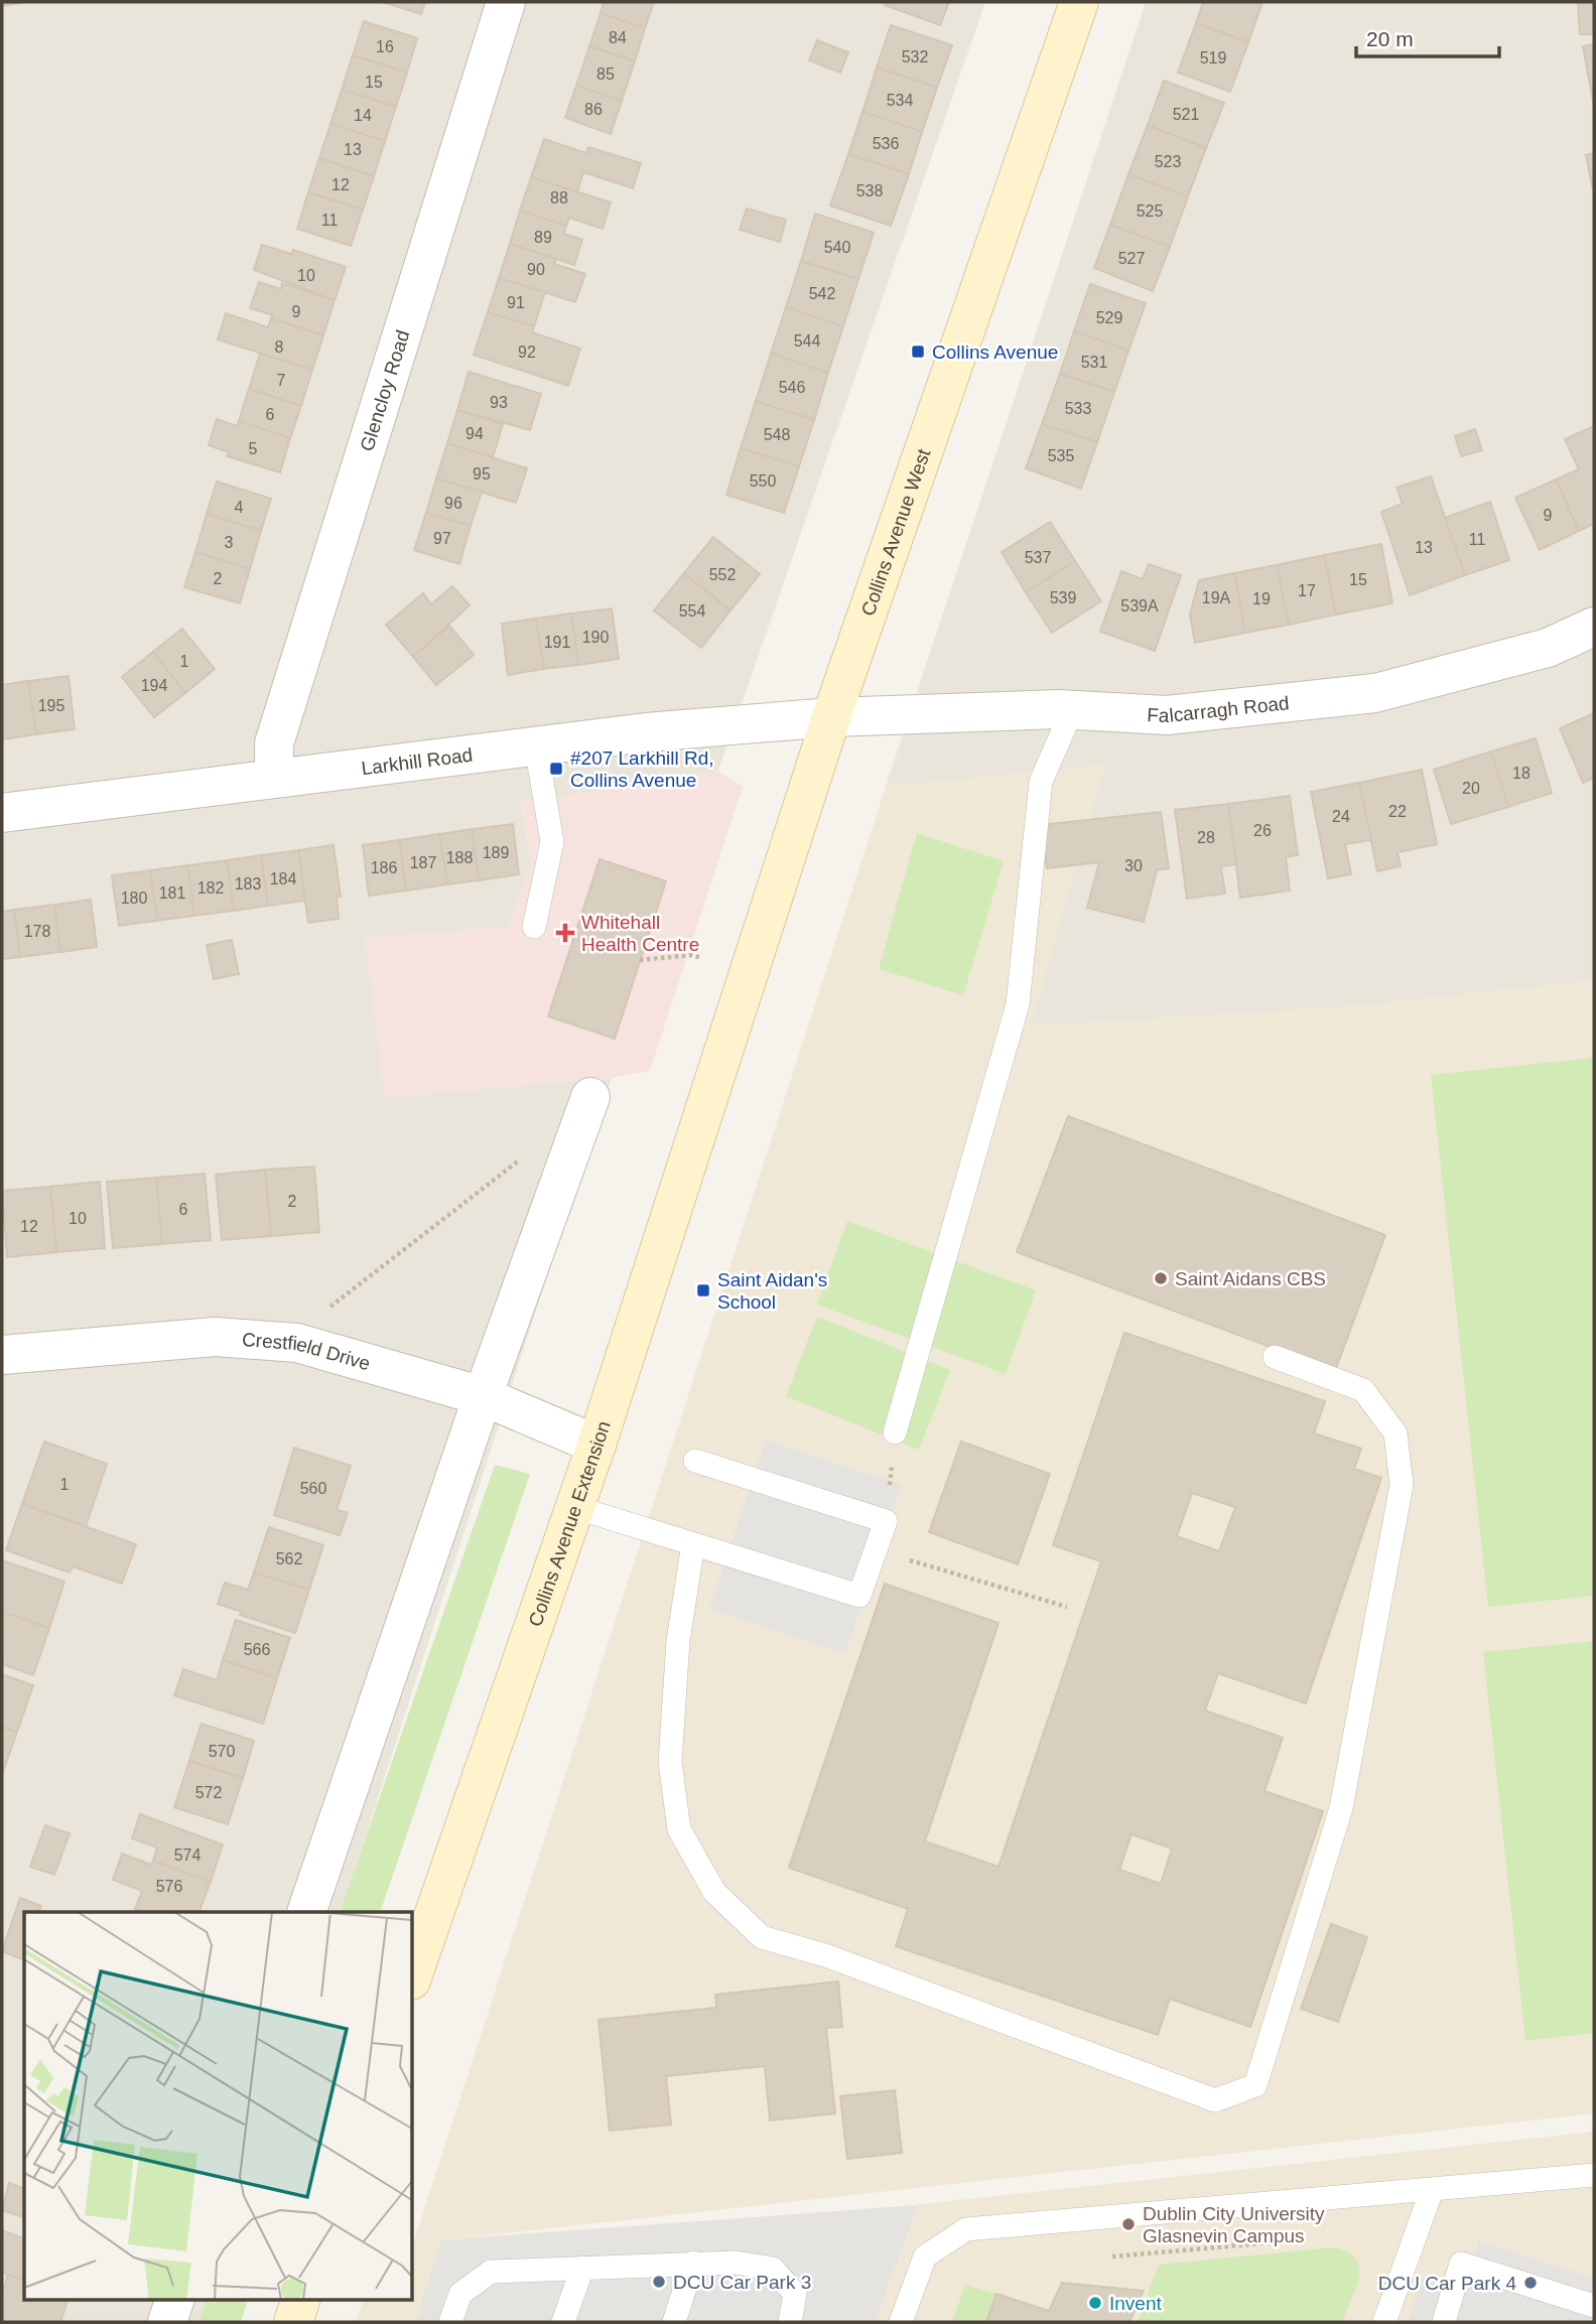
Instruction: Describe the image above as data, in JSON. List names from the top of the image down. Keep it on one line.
{"streets":{"main road":["Collins Avenue West","Collins Avenue Extension"],"street":["Glencloy Road","Falcarragh Road","Larkhill Road","Crestfield Drive"]},"crossings":[["Glencloy Road","Larkhill Road"],["Collins Avenue West","Falcarragh Road"],["Collins Avenue West","Larkhill Road"],["Collins Avenue West","Collins Avenue Extension"],["Falcarragh Road","Larkhill Road"],["Crestfield Drive","Collins Avenue Extension"]],"places":{"transit":["Collins Avenue","#207 Larkhill Rd, Collins Avenue","Saint Aidan's School"],"health":["Whitehall Health Centre"],"other":["Saint Aidans CBS","Dublin City University Glasnevin Campus","DCU Car Park 3","DCU Car Park 4","Invent"]},"house_numbers":["84","16","532","519","85","15","534","86","521","14","536","13","523","12","538","88","525","11","89","540","527","90","10","542","91","9","529","544","8","92","531","7","546","93","533","6","94","548","5","535","95","550","96","4","9","97","11","3","13","537","552","2","15","17","539","19A","19","539A","554","190","191","1","194","195","18","20","22","24","26","28","189","188","187","30","186","184","183","182","181","180","178","2","6","10","12","1","560","562","566","570","572","574","576"],"scale_bar":"20 m"}
